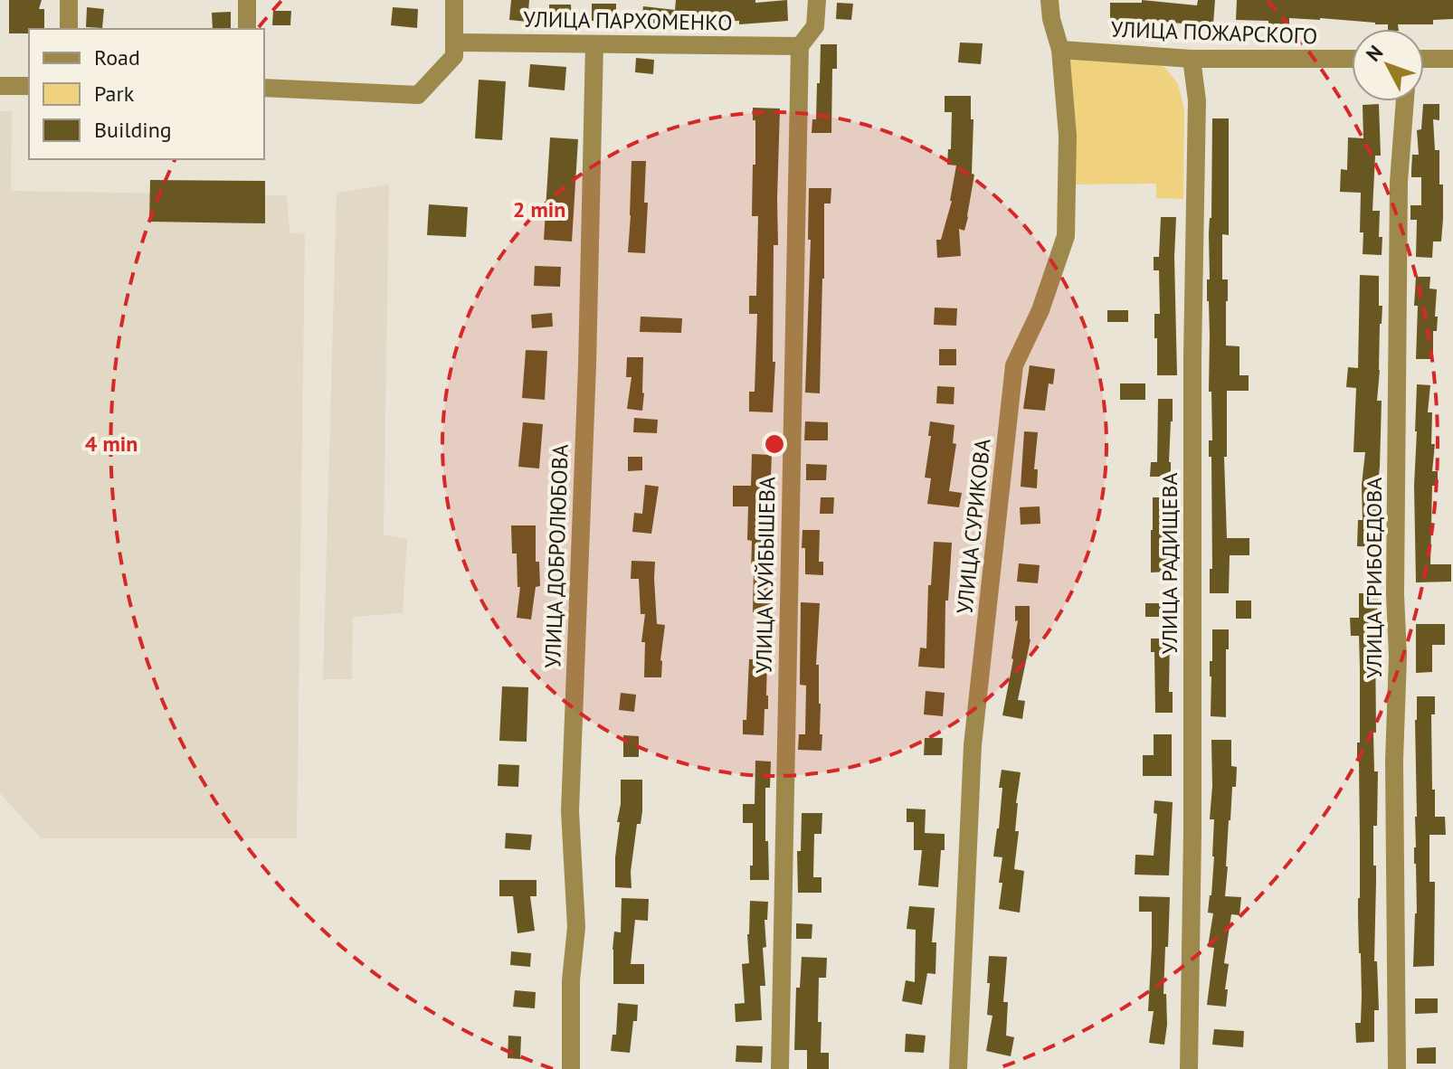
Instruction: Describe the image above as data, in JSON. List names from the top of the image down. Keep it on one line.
{"streets":{"street":["УЛИЦА ПАРХОМЕНКО","УЛИЦА ПОЖАРСКОГО","УЛИЦА СУРИКОВА","УЛИЦА ДОБРОЛЮБОВА","УЛИЦА РАДИЩЕВА","УЛИЦА КУЙБЫШЕВА","УЛИЦА ГРИБОЕДОВА"]},"crossings":[["УЛИЦА ПАРХОМЕНКО","УЛИЦА ДОБРОЛЮБОВА"],["УЛИЦА ПАРХОМЕНКО","УЛИЦА КУЙБЫШЕВА"],["УЛИЦА ПОЖАРСКОГО","УЛИЦА СУРИКОВА"],["УЛИЦА ПОЖАРСКОГО","УЛИЦА РАДИЩЕВА"]],"legend":["Road","Park","Building"],"north":"top left","rings":["2 min","4 min"]}
